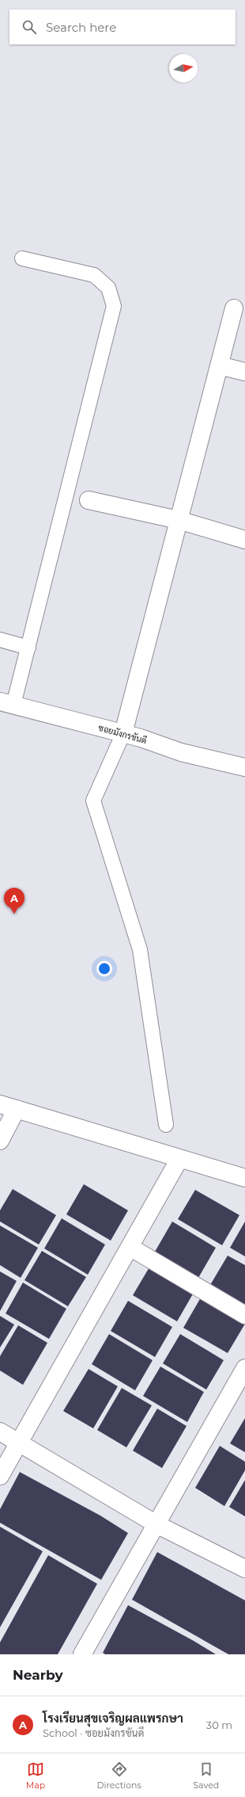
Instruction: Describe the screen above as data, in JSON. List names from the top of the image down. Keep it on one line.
{"streets":{"street":["ซอยมังกรขันดี"]},"north":"right","page":{"search":"Search here","pins":"A","heading":"Nearby","list":[{"mark":"A","name":"โรงเรียนสุขเจริญผลแพรกษา","note":"School · ซอยมังกรขันดี","value":"30 m"}],"nav":["Map","Directions","Saved"]}}
